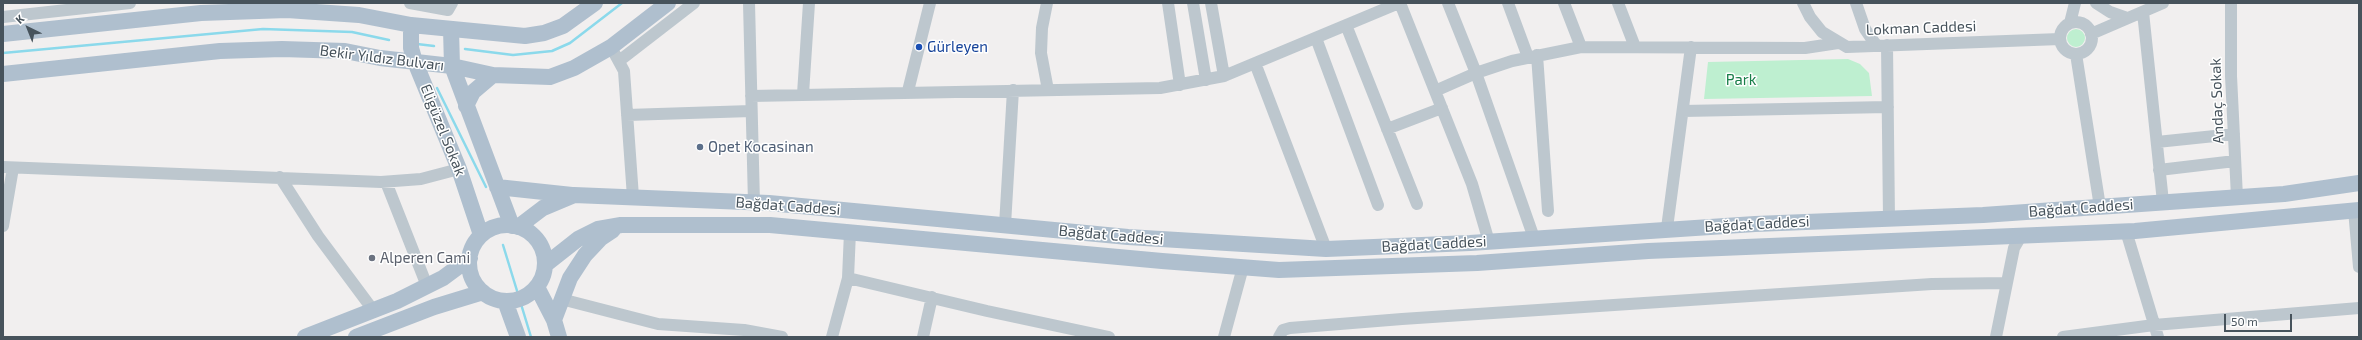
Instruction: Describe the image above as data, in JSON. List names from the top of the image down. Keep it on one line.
{"streets":{"main road":["Bekir Yıldız Bulvarı","Eligüzel Sokak","Bağdat Caddesi"],"street":["Lokman Caddesi","Andaç Sokak"]},"crossings":[["Bekir Yıldız Bulvarı","Eligüzel Sokak"],["Andaç Sokak","Bağdat Caddesi"],["Eligüzel Sokak","Bağdat Caddesi"]],"parks":["Park"],"places":["Gürleyen","Opet Kocasinan","Alperen Cami"],"scale_bar":"50 m","north":"top left"}
